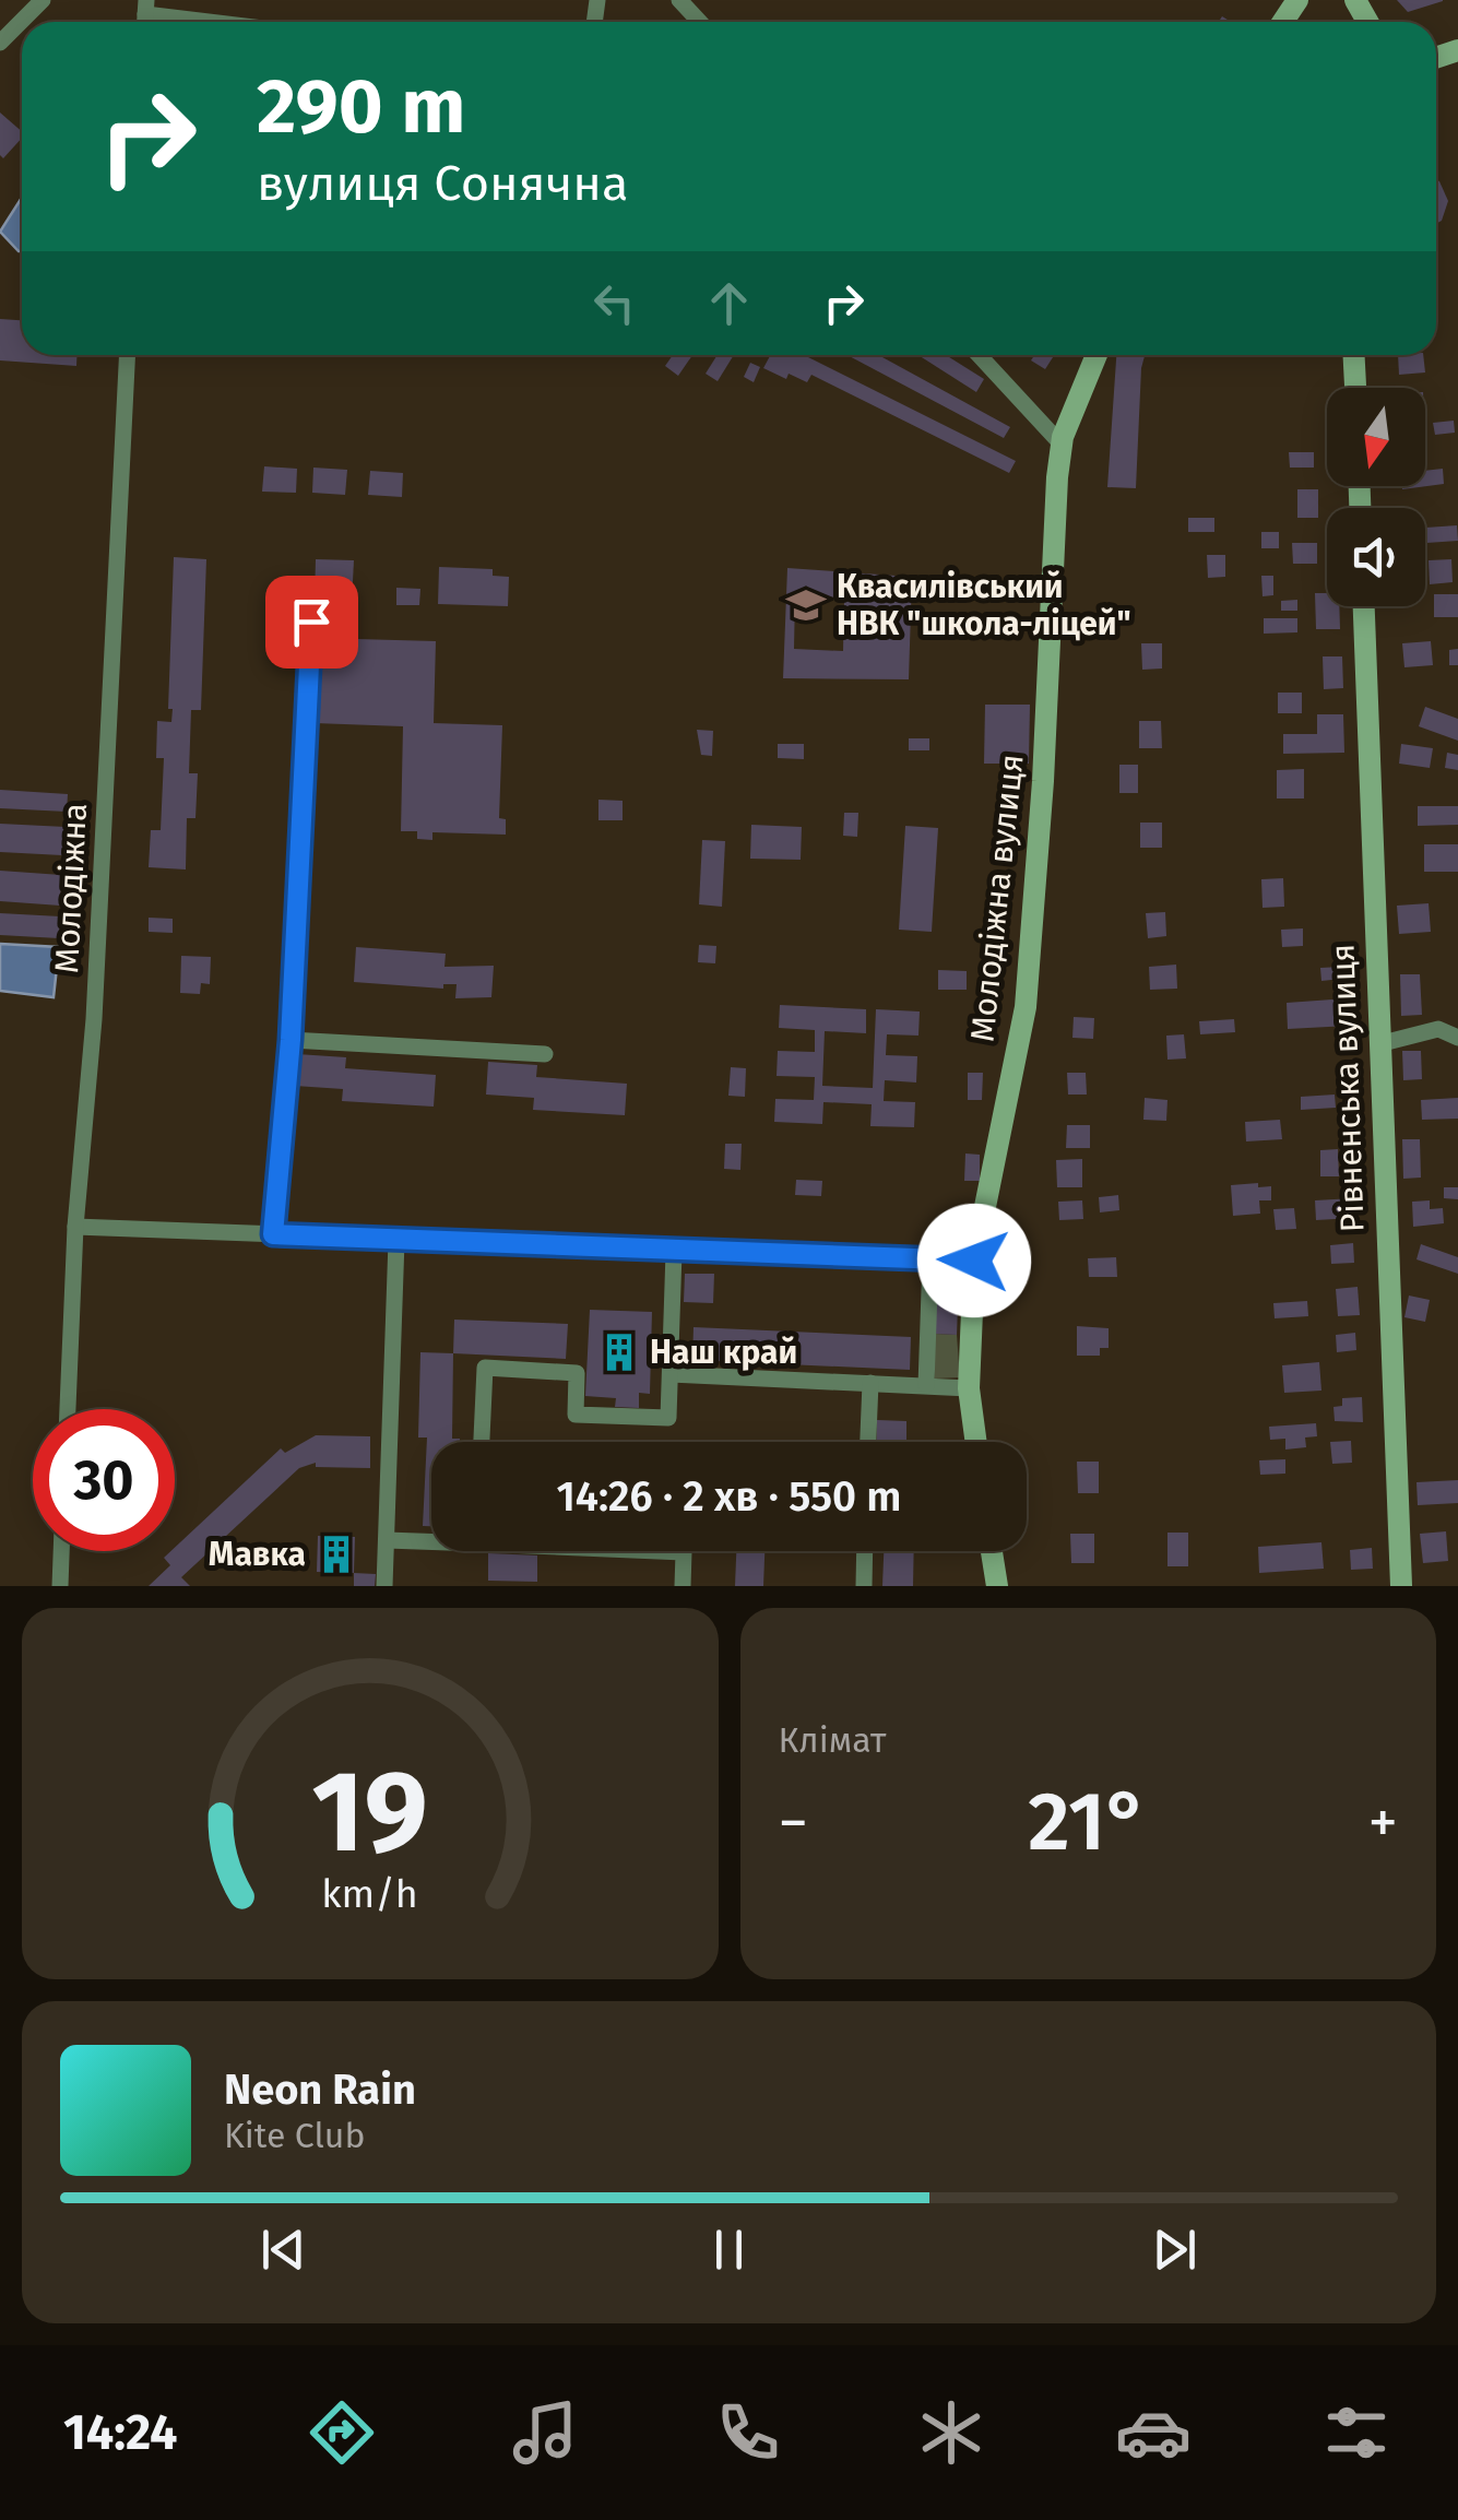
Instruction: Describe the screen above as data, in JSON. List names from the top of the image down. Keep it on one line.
{"streets":{"street":["Молодіжна","Молодіжна вулиця","Рівненська вулиця"]},"places":{"school or university":["Квасилівський НВК \"школа-ліцей\""],"building":["Наш край","Мавка"]},"north":"bottom","page":{"turn":["290 m","вулиця Сонячна"],"limit":"30","trip":"14:26 · 2 хв · 550 m","tile":"Клімат","heat":["−","21°","+"],"song":["Neon Rain","Kite Club"],"tabs":"14:24","gauge":["19","km/h"]}}
